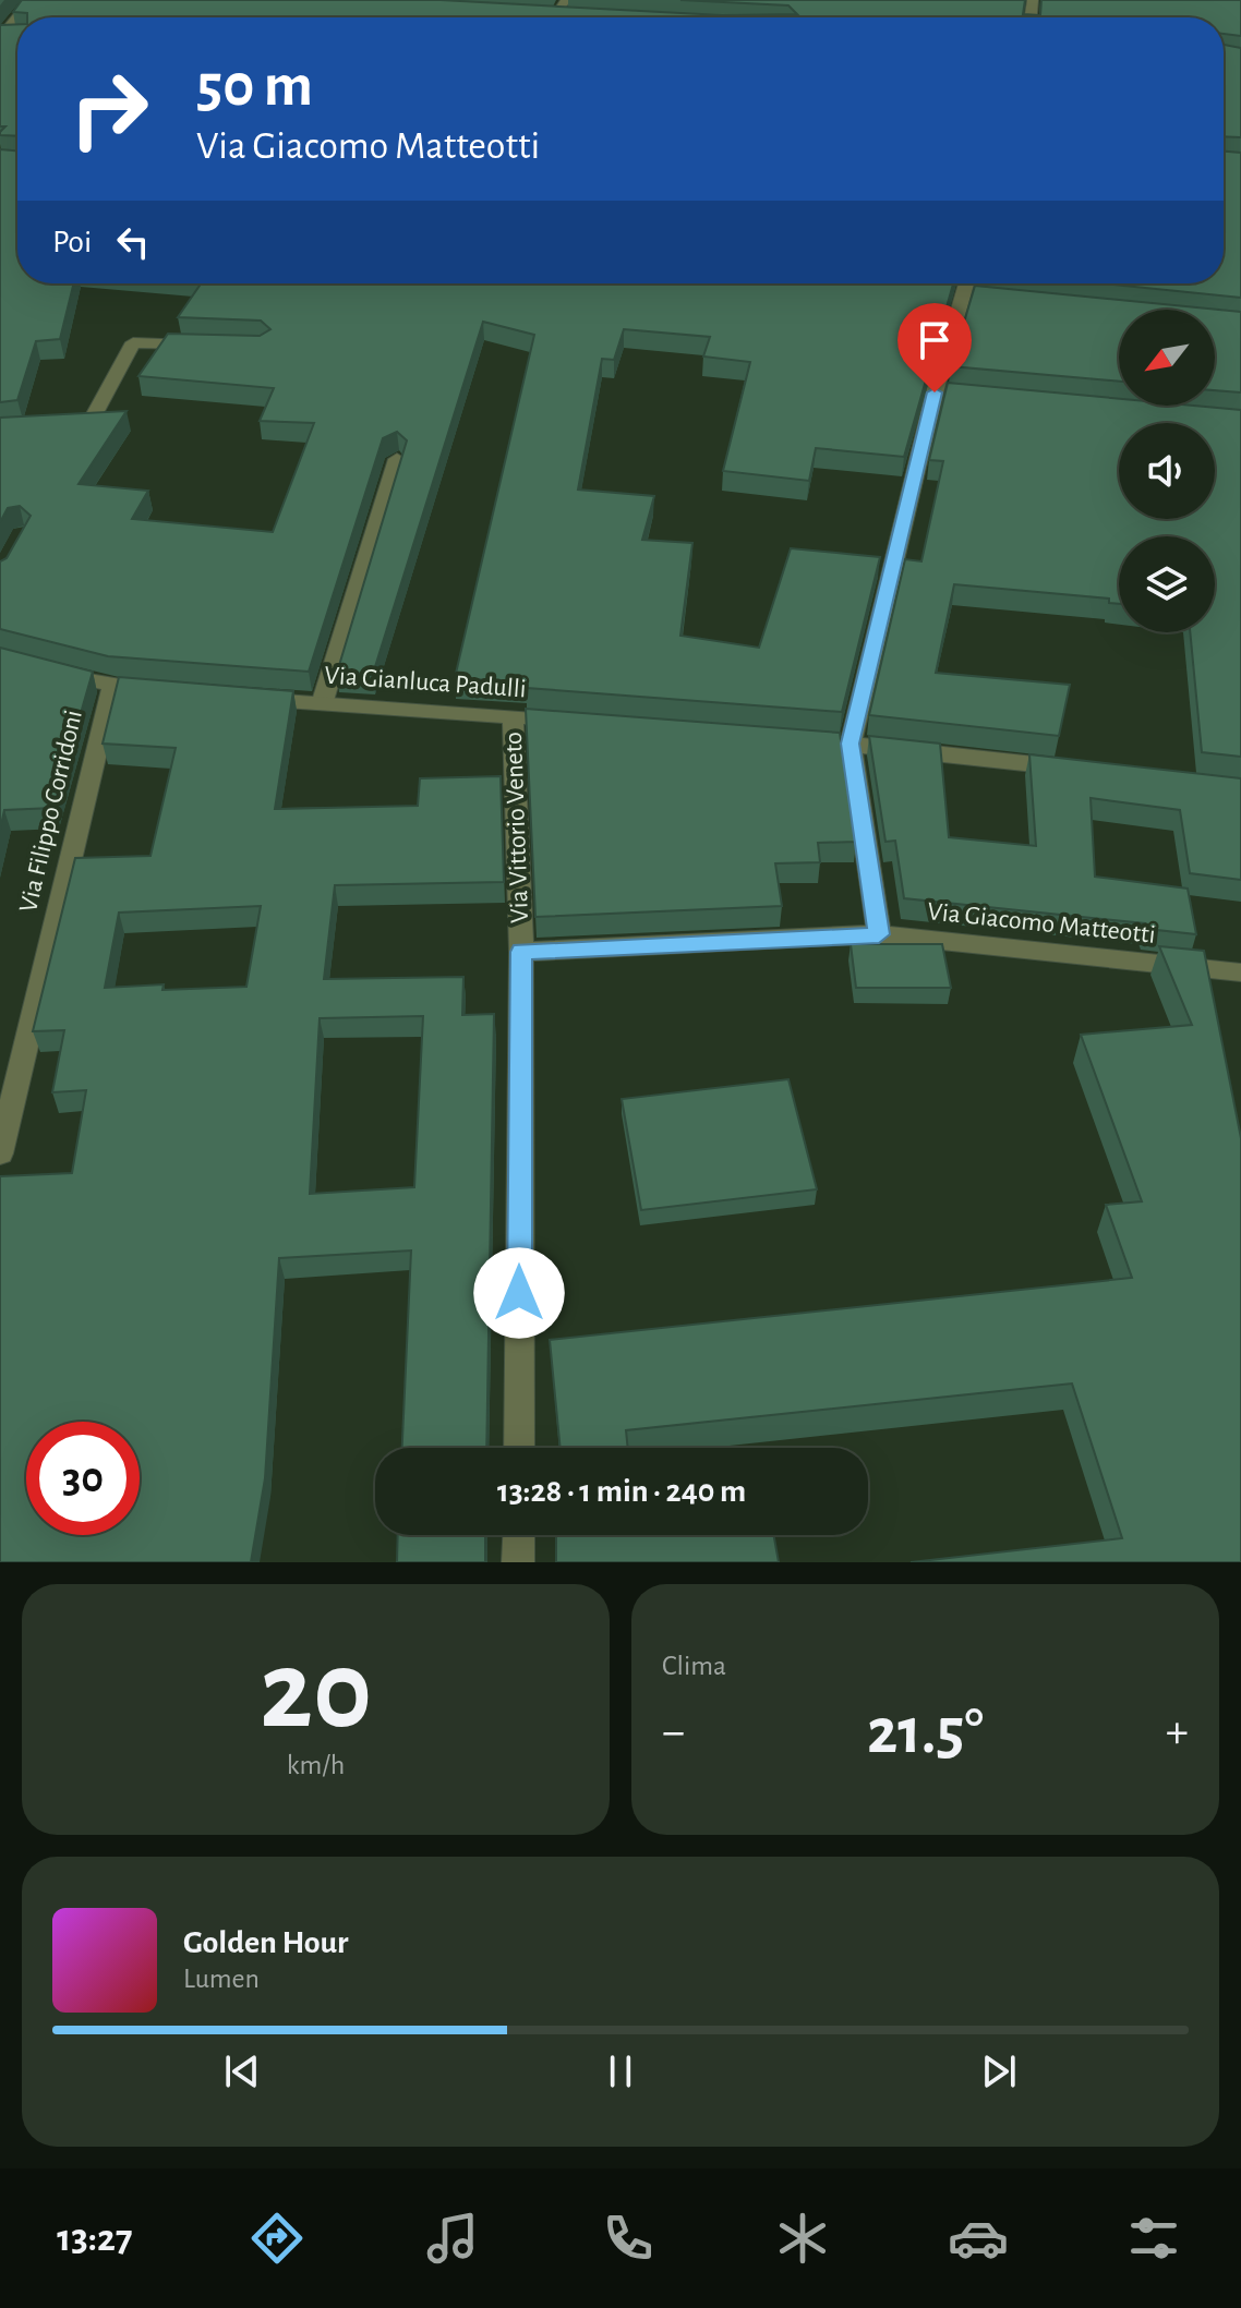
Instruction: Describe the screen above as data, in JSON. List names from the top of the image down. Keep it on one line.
{"streets":{"street":["Via Gianluca Padulli","Via Filippo Corridoni","Via Vittorio Veneto","Via Giacomo Matteotti"]},"crossings":[["Via Gianluca Padulli","Via Vittorio Veneto"],["Via Vittorio Veneto","Via Giacomo Matteotti"]],"north":"bottom left","page":{"turn":["50 m","Via Giacomo Matteotti"],"then":"Poi","limit":"30","trip":"13:28 · 1 min · 240 m","tile":[["20","km/h"],"Clima"],"heat":["−","21.5°","+"],"song":["Golden Hour","Lumen"],"tabs":"13:27"}}
